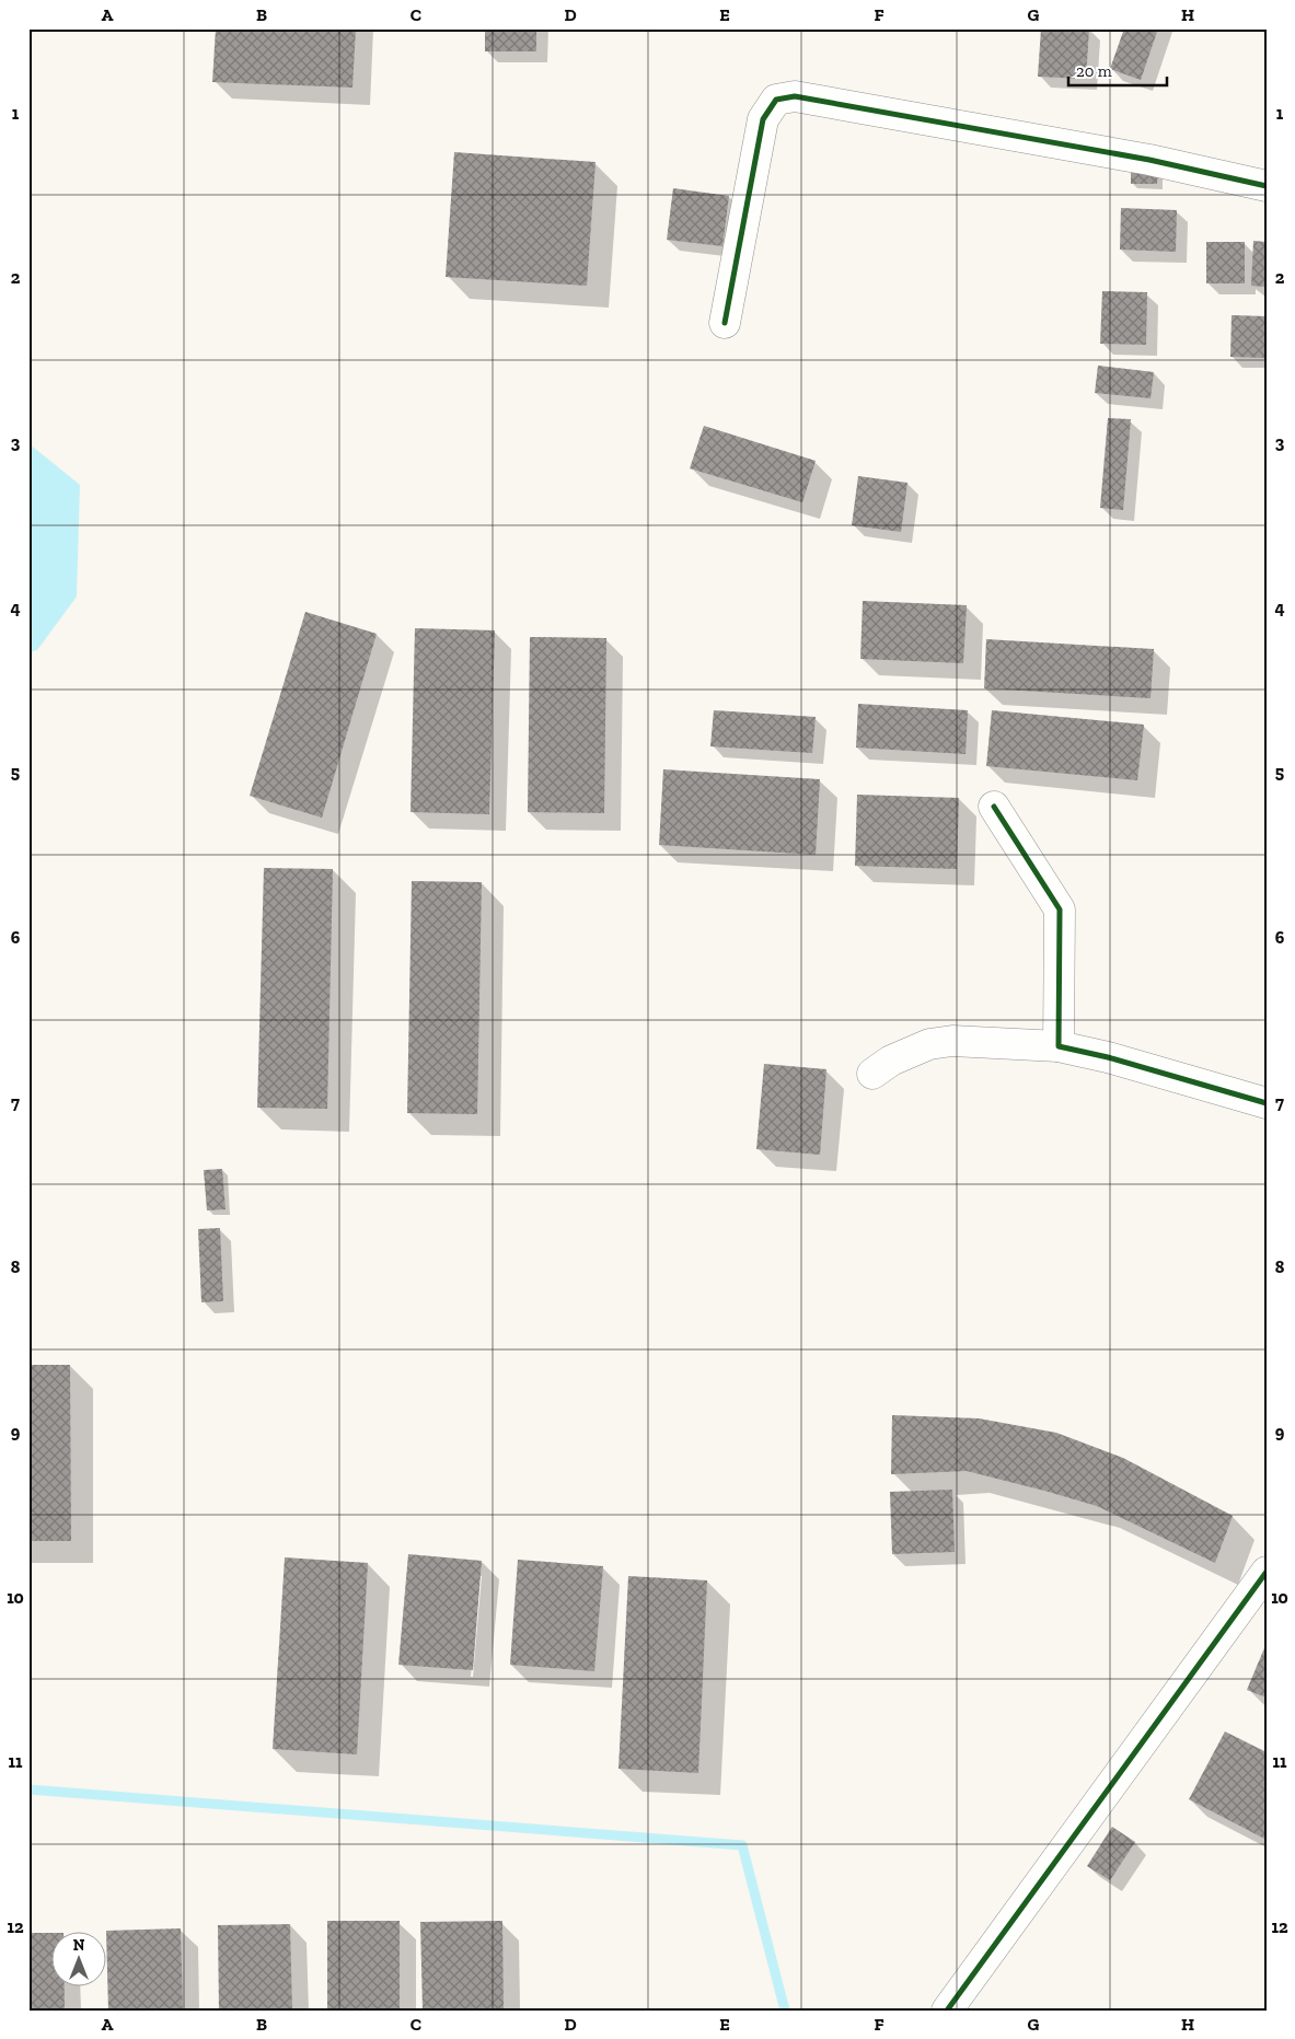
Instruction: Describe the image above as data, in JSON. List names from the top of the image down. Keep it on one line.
{"scale_bar":"20 m","north":"top","grid":{"columns":["A","B","C","D","E","F","G","H"],"rows":["1","2","3","4","5","6","7","8","9","10","11","12"]}}
